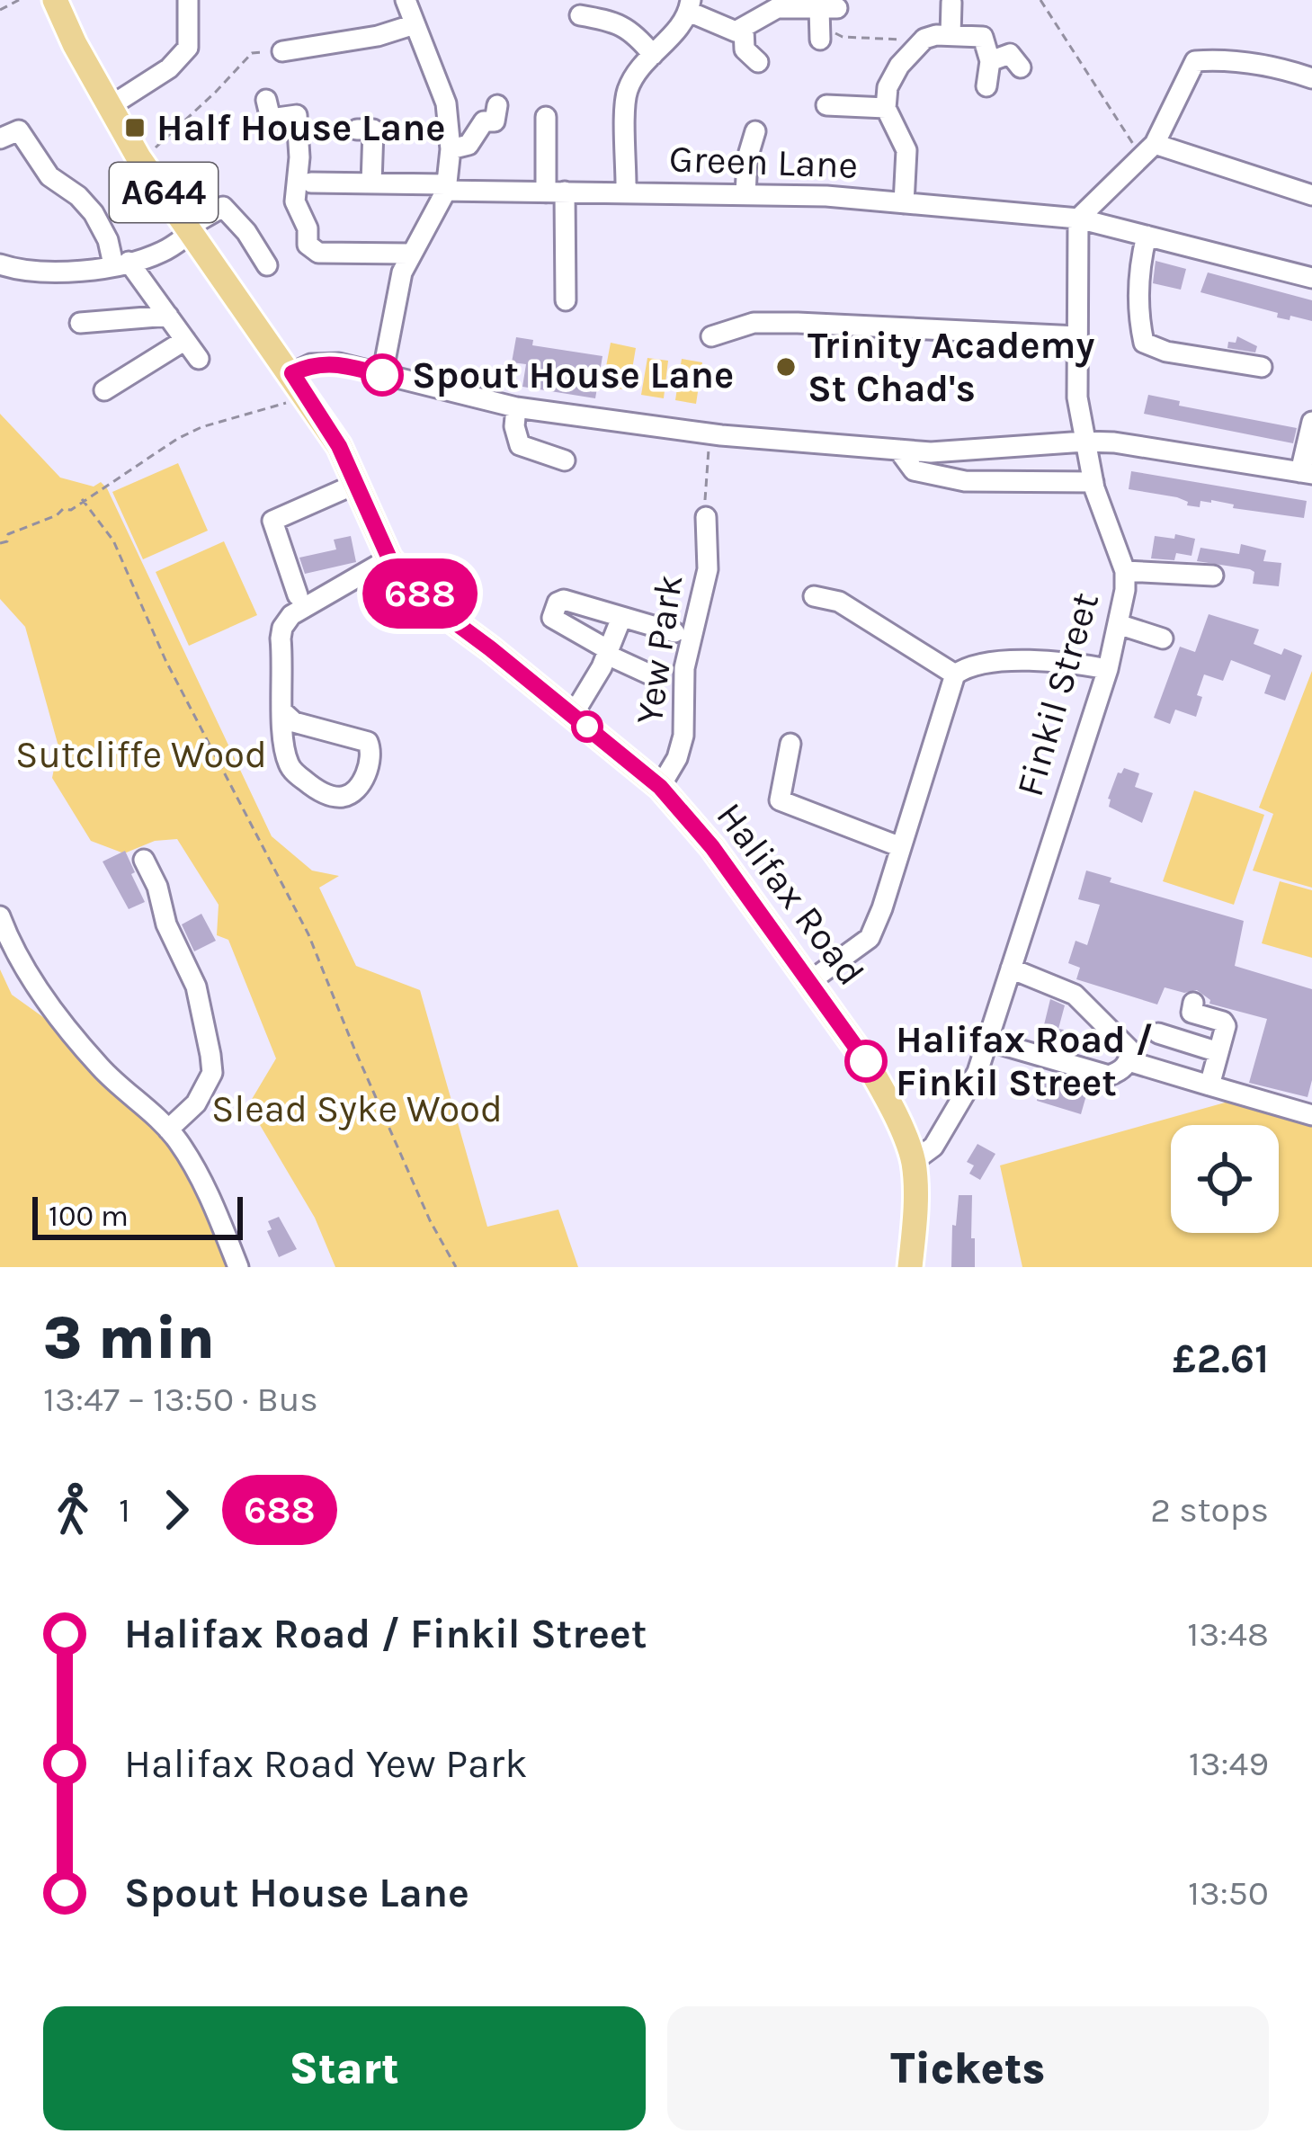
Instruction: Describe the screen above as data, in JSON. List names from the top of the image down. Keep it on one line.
{"streets":{"main road":["A644","Halifax Road"],"street":["Green Lane","Yew Park","Finkil Street"]},"crossings":[["Green Lane","Finkil Street"],["Yew Park","Halifax Road"],["Finkil Street","Halifax Road"]],"parks":["Sutcliffe Wood","Slead Syke Wood"],"places":{"transit":["Half House Lane"],"other":["Trinity Academy St Chad's","Spout House Lane","Halifax Road / Finkil Street"]},"lines":["bus line 688"],"scale_bar":"100 m","page":{"on_map":"688","scale":"100 m","heading":["3 min","13:47 – 13:50 · Bus","£2.61"],"legs":["1","688","2 stops"],"list":[{"name":"Halifax Road / Finkil Street","value":"13:48"},{"name":"Halifax Road Yew Park","value":"13:49"},{"name":"Spout House Lane","value":"13:50"}],"buttons":["Start","Tickets"]}}
